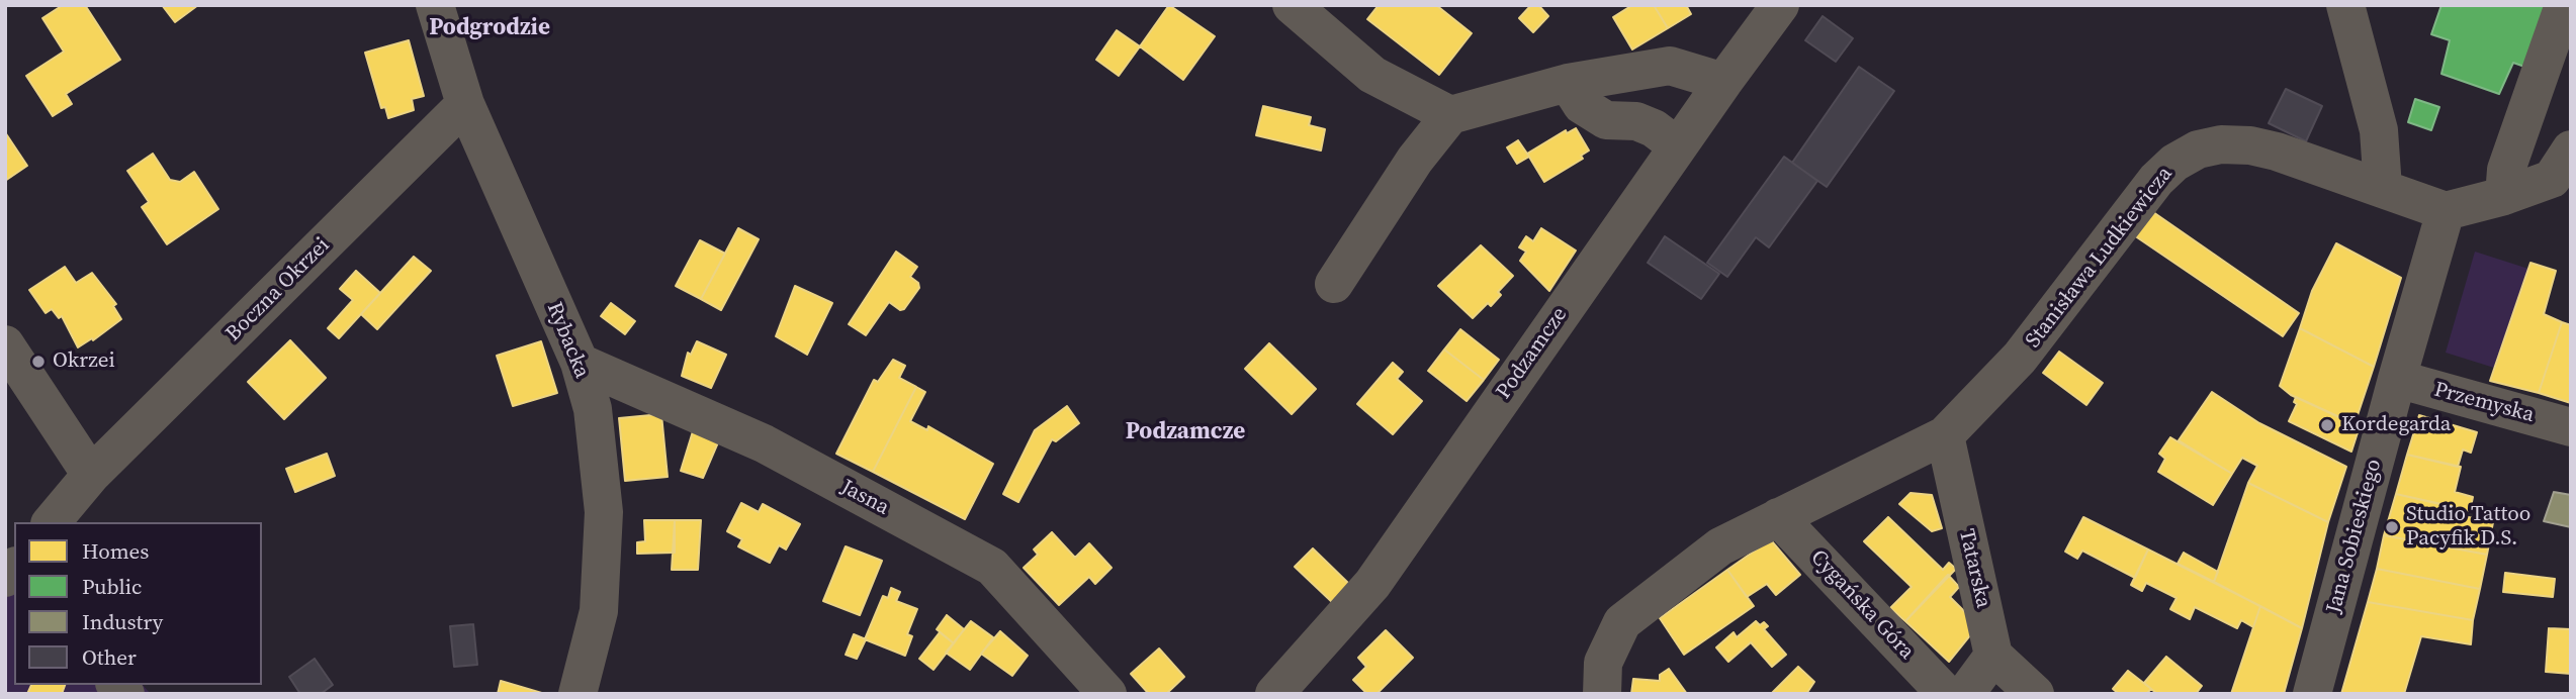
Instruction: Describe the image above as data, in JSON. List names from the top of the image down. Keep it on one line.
{"streets":{"street":["Stanisława Ludkiewicza","Boczna Okrzei","Rybacka","Podzamcze","Przemyska","Jasna","Jana Sobieskiego","Tatarska","Cygańska Góra"]},"crossings":[["Stanisława Ludkiewicza","Jana Sobieskiego"],["Stanisława Ludkiewicza","Tatarska"],["Boczna Okrzei","Rybacka"],["Rybacka","Jasna"],["Przemyska","Jana Sobieskiego"]],"districts":["Podgrodzie","Podzamcze"],"places":["Okrzei","Kordegarda","Studio Tattoo Pacyfik D.S."],"legend":["Homes","Public","Industry","Other"]}
